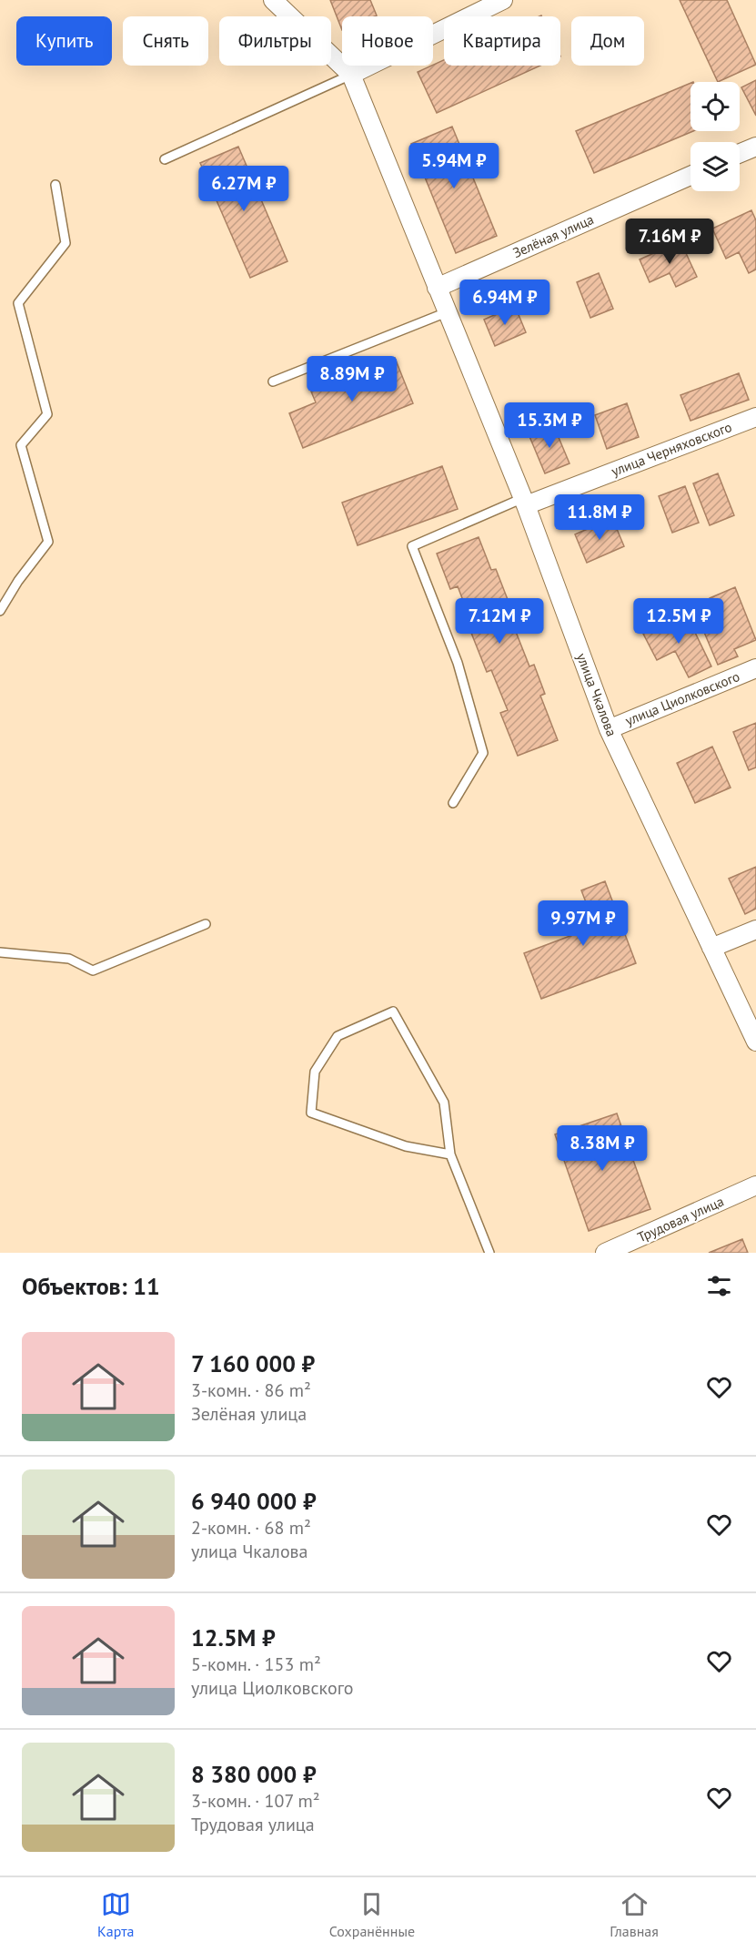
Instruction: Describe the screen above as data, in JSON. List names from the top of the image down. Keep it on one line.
{"streets":{"street":["Зелёная улица","улица Черняховского","улица Чкалова","улица Циолковского","Трудовая улица"]},"crossings":[["Зелёная улица","улица Чкалова"],["улица Черняховского","улица Чкалова"],["улица Чкалова","улица Циолковского"]],"page":{"chip":["Купить","Снять","Фильтры","Новое","Квартира","Дом"],"price":["5.94M ₽","6.27M ₽","7.16M ₽","6.94M ₽","8.89M ₽","15.3M ₽","11.8M ₽","7.12M ₽","12.5M ₽","9.97M ₽","8.38M ₽"],"heading":"Объектов: 11","list":[{"name":"7 160 000 ₽","note":"3-комн. · 86 m² · Зелёная улица"},{"name":"6 940 000 ₽","note":"2-комн. · 68 m² · улица Чкалова"},{"name":"12.5M ₽","note":"5-комн. · 153 m² · улица Циолковского"},{"name":"8 380 000 ₽","note":"3-комн. · 107 m² · Трудовая улица"}],"tabs":["Карта","Сохранённые","Главная"]}}
